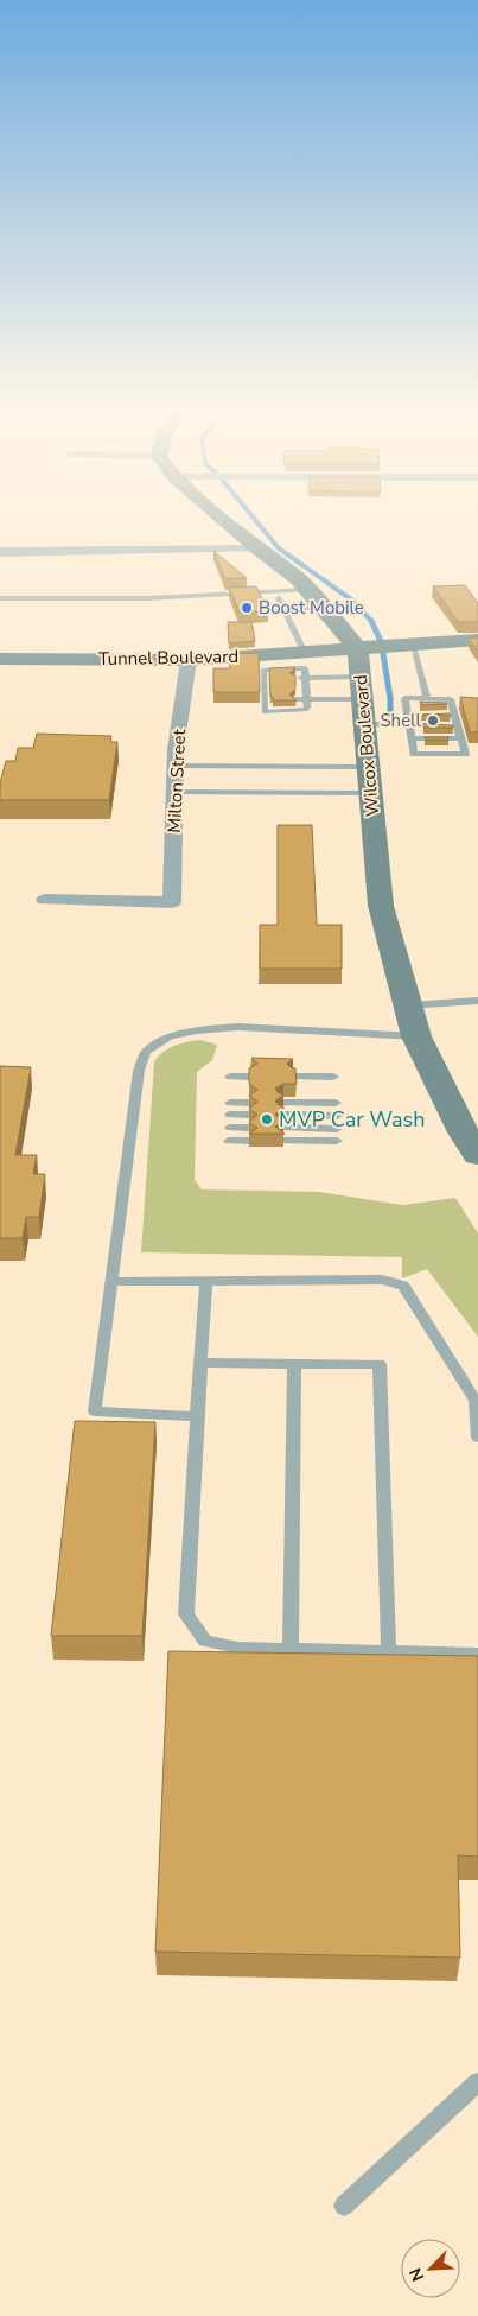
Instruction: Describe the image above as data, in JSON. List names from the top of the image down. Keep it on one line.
{"streets":{"main road":["Tunnel Boulevard","Wilcox Boulevard"],"street":["Milton Street"]},"crossings":[["Tunnel Boulevard","Wilcox Boulevard"],["Tunnel Boulevard","Milton Street"]],"places":["Boost Mobile","Shell","MVP Car Wash"],"north":"bottom left"}
